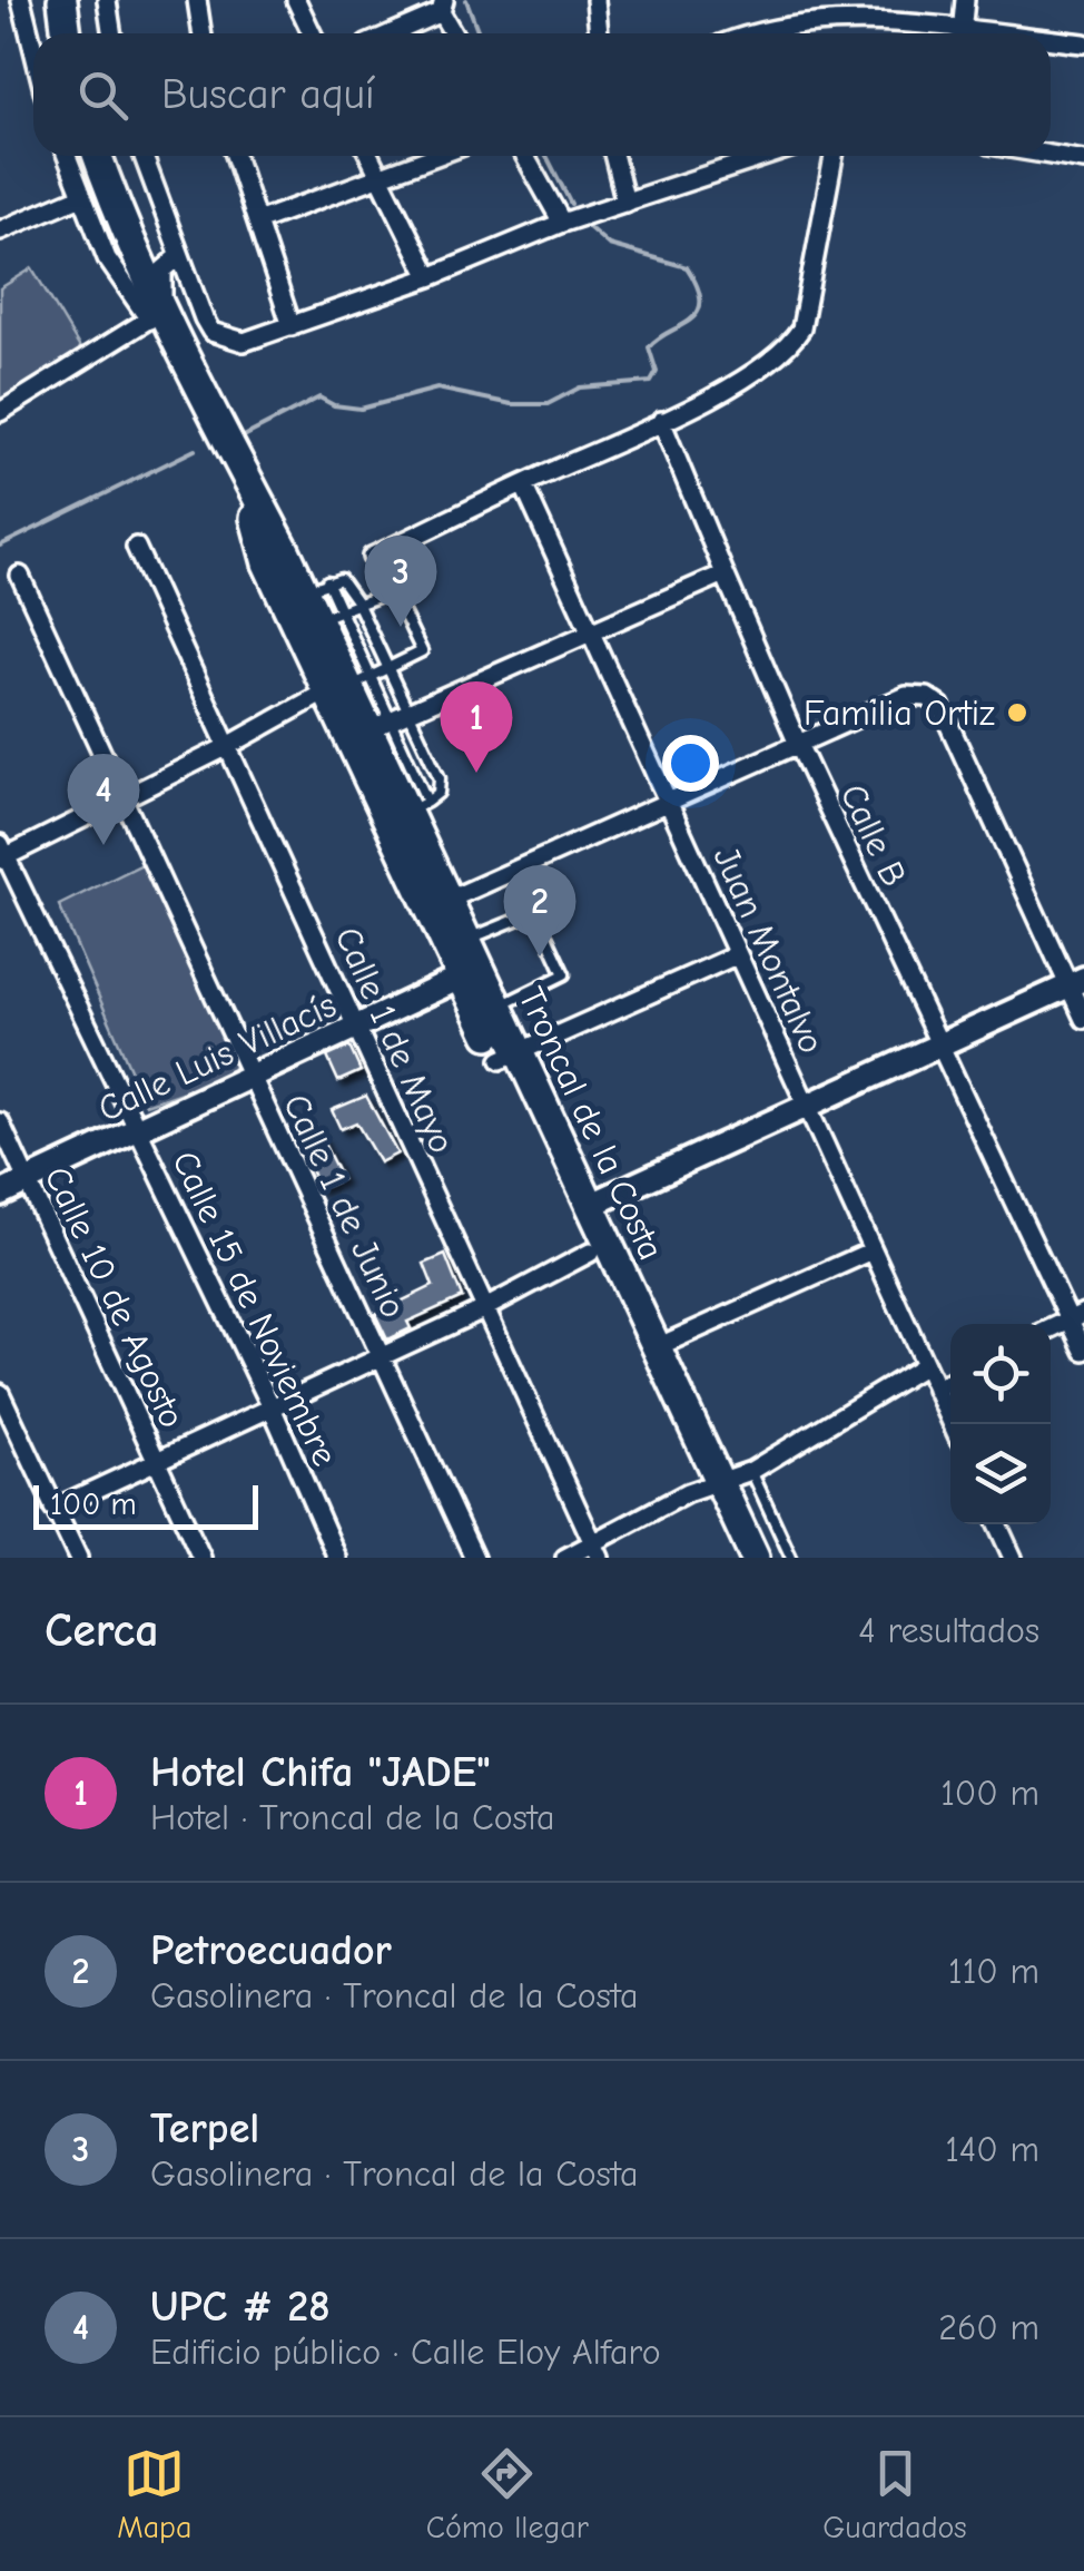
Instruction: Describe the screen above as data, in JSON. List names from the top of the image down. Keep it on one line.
{"streets":{"highway":["Troncal de la Costa"],"street":["Calle B","Juan Montalvo","Calle 1 de Mayo","Calle Luis Villacís","Calle 1 de Junio","Calle 10 de Agosto","Calle 15 de Noviembre"]},"crossings":[["Calle 1 de Mayo","Calle Luis Villacís"],["Calle Luis Villacís","Troncal de la Costa"],["Calle Luis Villacís","Calle 1 de Junio"],["Calle Luis Villacís","Calle 10 de Agosto"],["Calle Luis Villacís","Calle 15 de Noviembre"]],"places":["Familia Ortiz"],"scale_bar":"100 m","page":{"search":"Buscar aquí","pins":["3","1","4","2"],"scale":"100 m","heading":["Cerca","4 resultados"],"list":[{"mark":"1","name":"Hotel Chifa \"JADE\"","note":"Hotel · Troncal de la Costa","value":"100 m"},{"mark":"2","name":"Petroecuador","note":"Gasolinera · Troncal de la Costa","value":"110 m"},{"mark":"3","name":"Terpel","note":"Gasolinera · Troncal de la Costa","value":"140 m"},{"mark":"4","name":"UPC # 28","note":"Edificio público · Calle Eloy Alfaro","value":"260 m"}],"nav":["Mapa","Cómo llegar","Guardados"]}}
